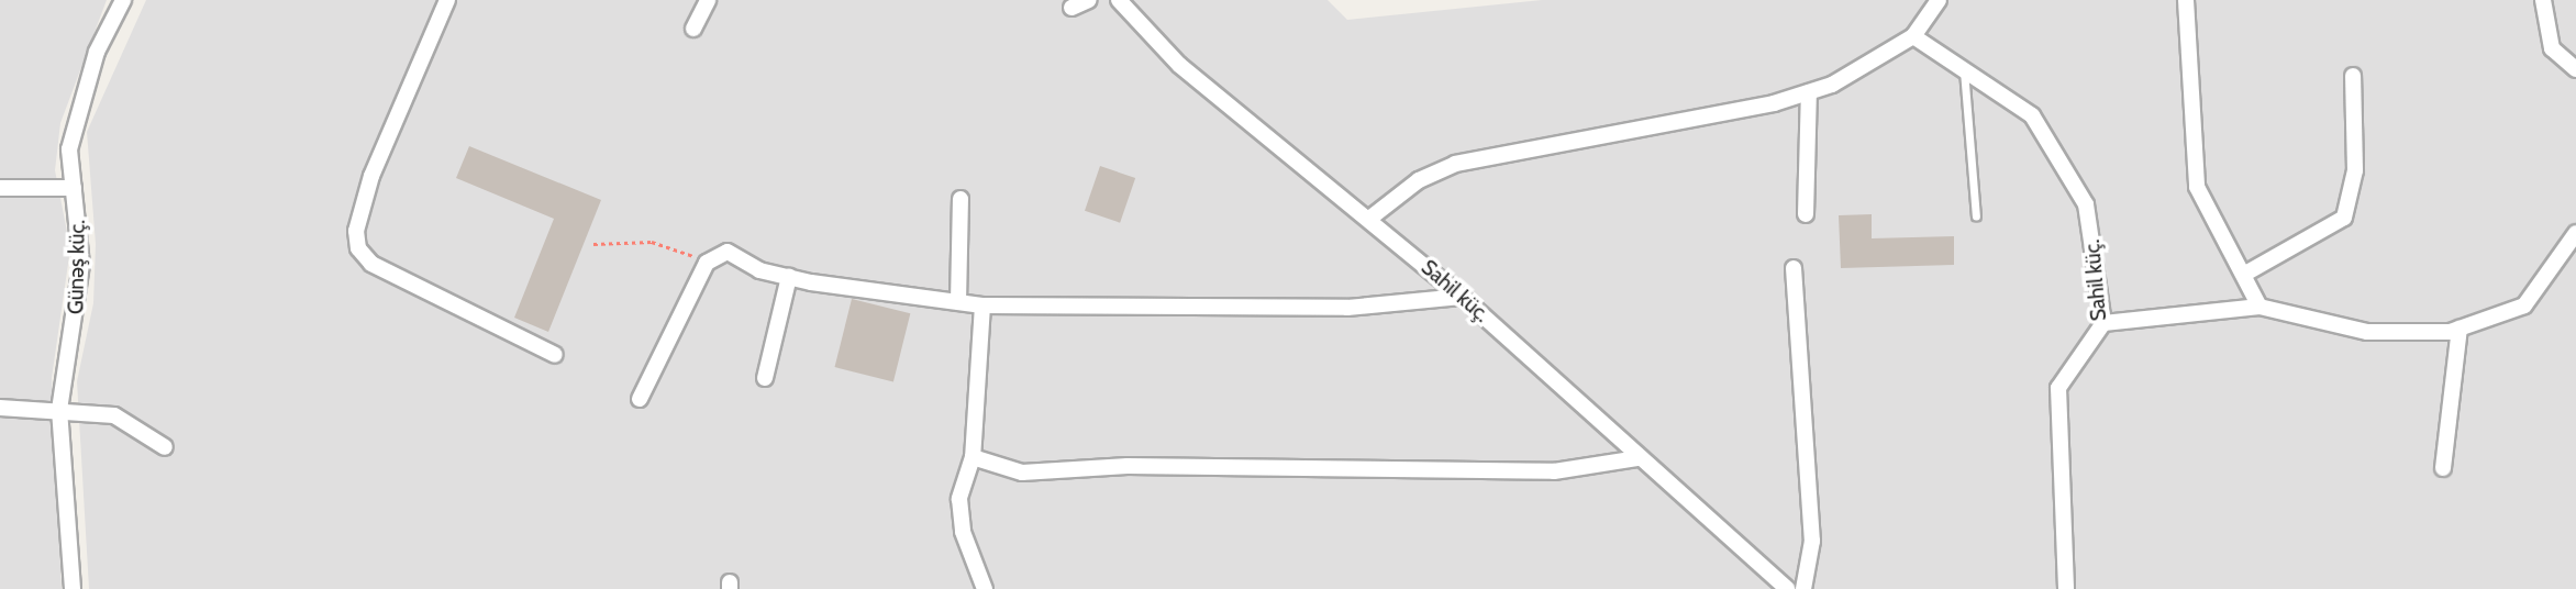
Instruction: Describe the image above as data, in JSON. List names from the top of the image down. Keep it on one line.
{"streets":{"street":["Günəş küç.","Sahil küç."]}}
